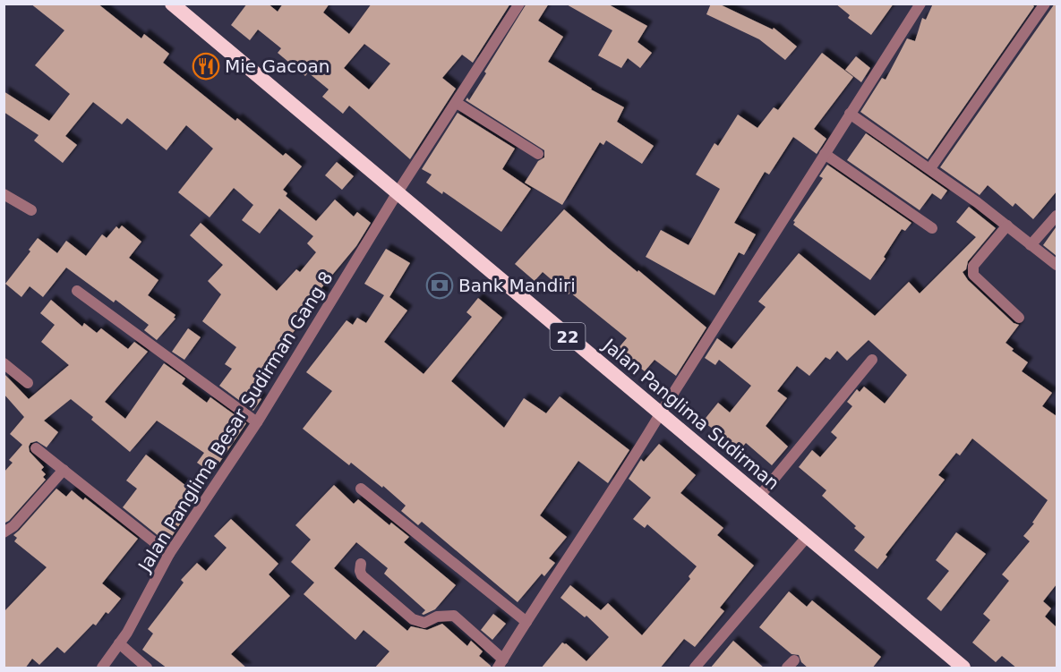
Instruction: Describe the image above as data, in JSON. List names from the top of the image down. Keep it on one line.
{"streets":{"highway":["22","Jalan Panglima Sudirman"],"street":["Jalan Panglima Besar Sudirman Gang 8"]},"crossings":[["Jalan Panglima Sudirman","Jalan Panglima Besar Sudirman Gang 8"]],"places":{"restaurant":["Mie Gacoan"],"bank":["Bank Mandiri"]}}
